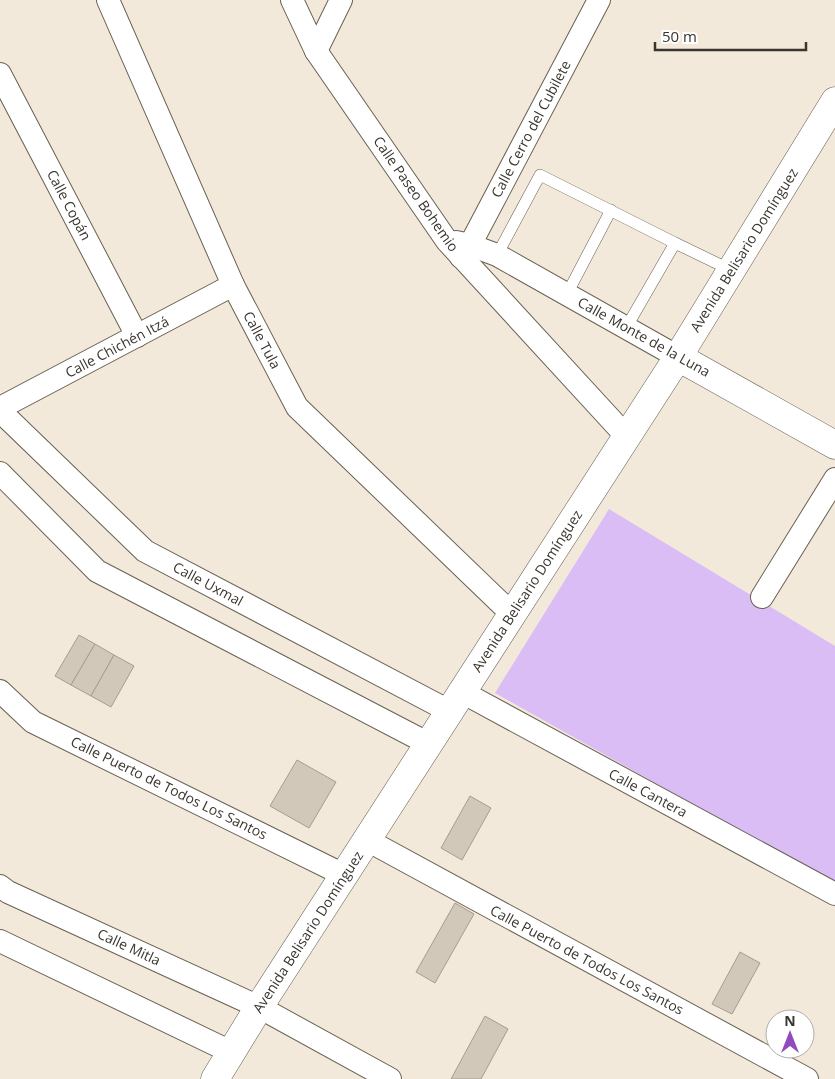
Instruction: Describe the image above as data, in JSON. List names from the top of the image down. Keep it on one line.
{"streets":{"main road":["Avenida Belisario Domínguez","Calle Monte de la Luna"],"street":["Calle Cerro del Cubilete","Calle Paseo Bohemio","Calle Copán","Calle Tula","Calle Chichén Itzá","Calle Uxmal","Calle Puerto de Todos Los Santos","Calle Cantera","Calle Mitla"]},"crossings":[["Calle Cerro del Cubilete","Calle Paseo Bohemio"],["Calle Cerro del Cubilete","Calle Monte de la Luna"],["Calle Paseo Bohemio","Avenida Belisario Domínguez"],["Calle Paseo Bohemio","Calle Monte de la Luna"],["Calle Copán","Calle Chichén Itzá"],["Avenida Belisario Domínguez","Calle Monte de la Luna"],["Avenida Belisario Domínguez","Calle Tula"],["Avenida Belisario Domínguez","Calle Uxmal"],["Avenida Belisario Domínguez","Calle Puerto de Todos Los Santos"],["Avenida Belisario Domínguez","Calle Cantera"],["Avenida Belisario Domínguez","Calle Mitla"],["Calle Tula","Calle Chichén Itzá"],["Calle Chichén Itzá","Calle Uxmal"],["Calle Uxmal","Calle Cantera"]],"scale_bar":"50 m","north":"top"}
